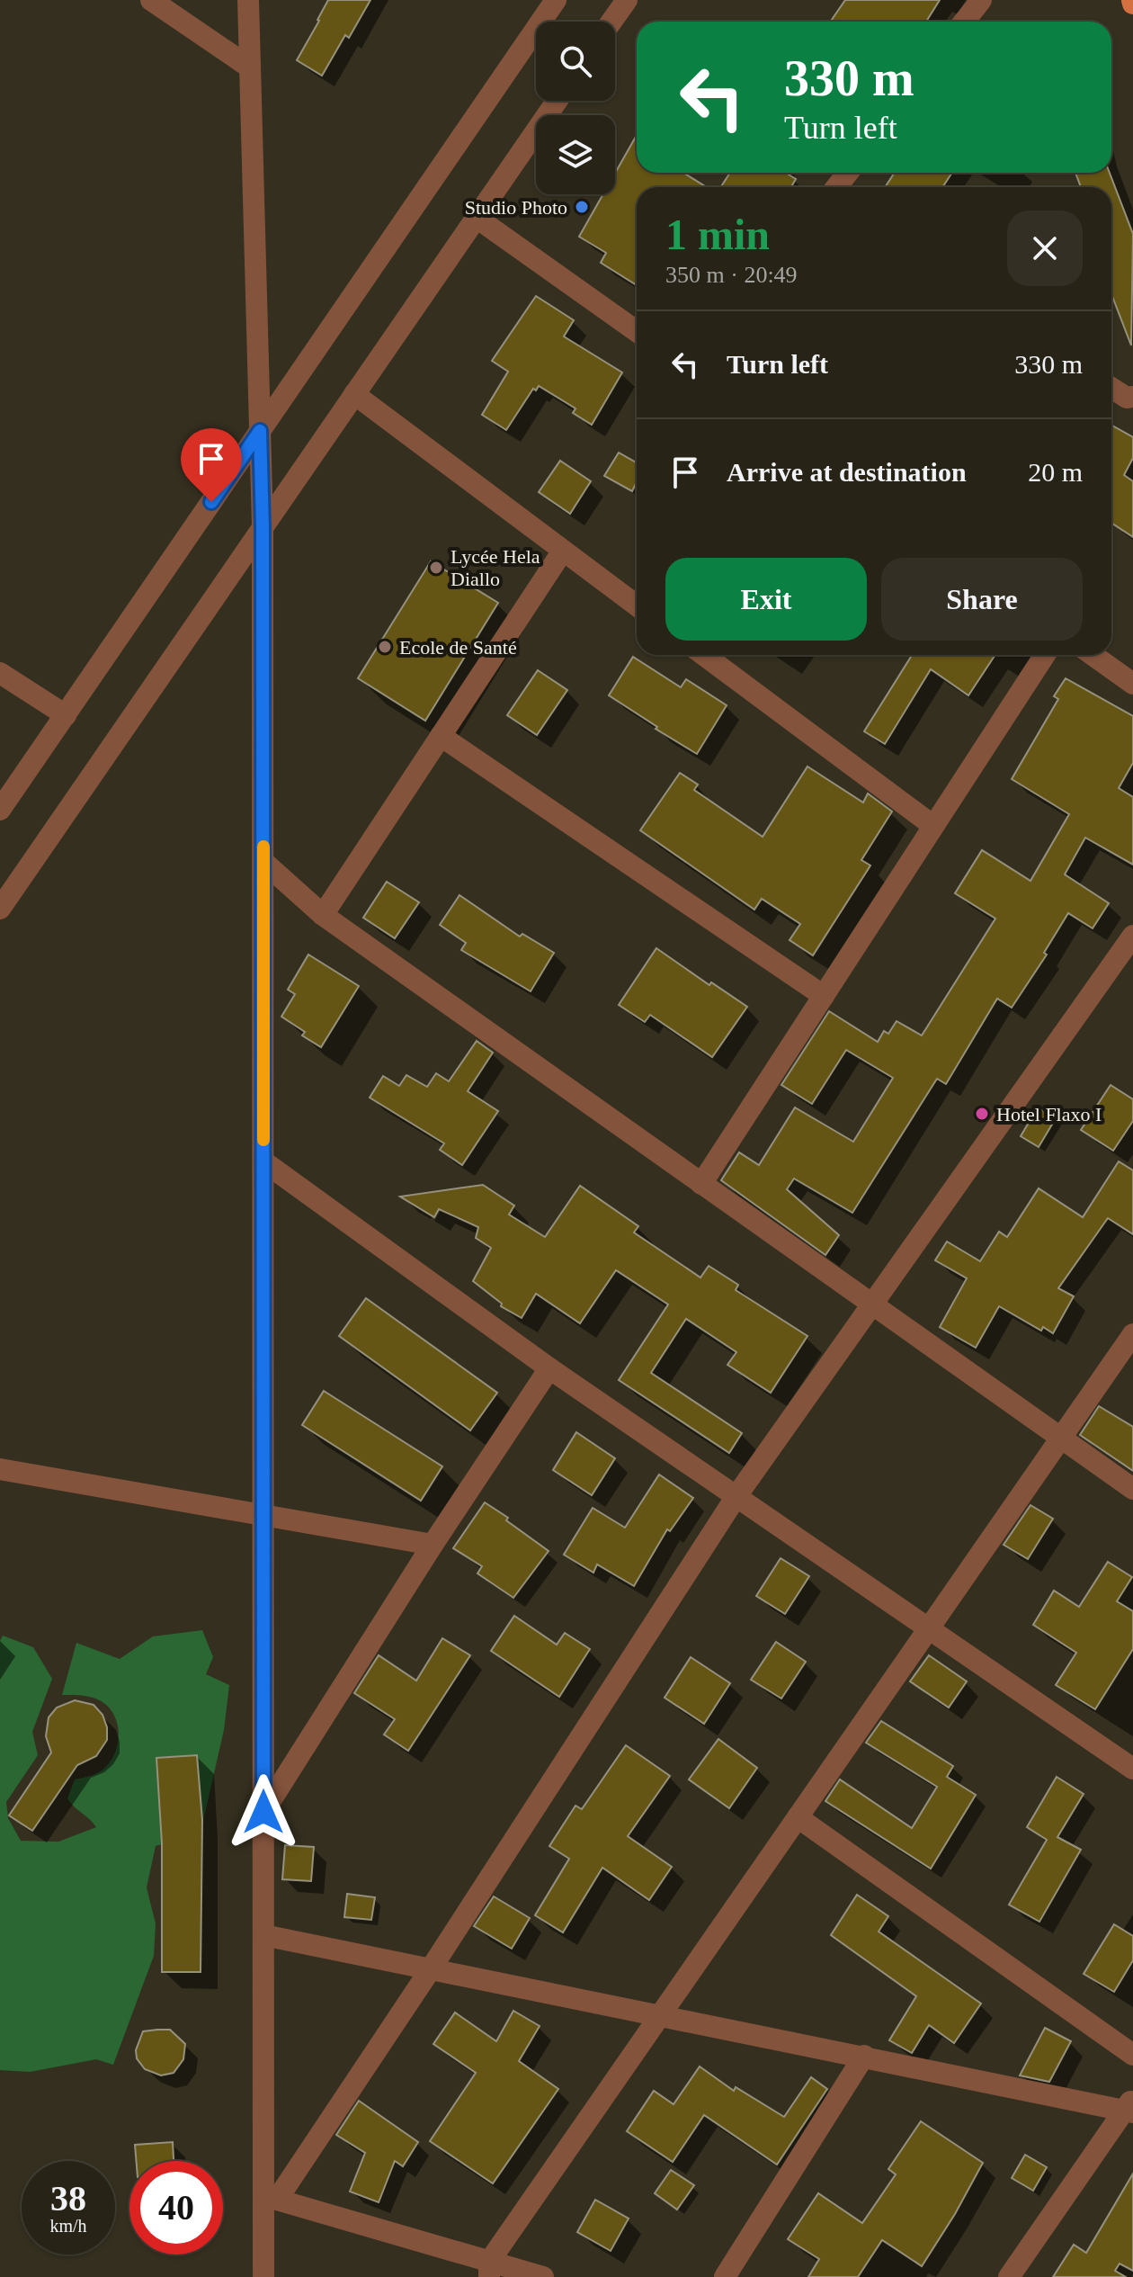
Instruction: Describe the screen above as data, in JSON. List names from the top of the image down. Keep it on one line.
{"places":["Studio Photo","Lycée Hela Diallo","Ecole de Santé","Hotel Flaxo I"],"page":{"turn":["330 m","Turn left"],"heading":["1 min","350 m · 20:49"],"list":[{"name":"Turn left","value":"330 m"},{"name":"Arrive at destination","value":"20 m"}],"buttons":["Exit","Share"],"speed":"38 km/h","limit":"40"}}
